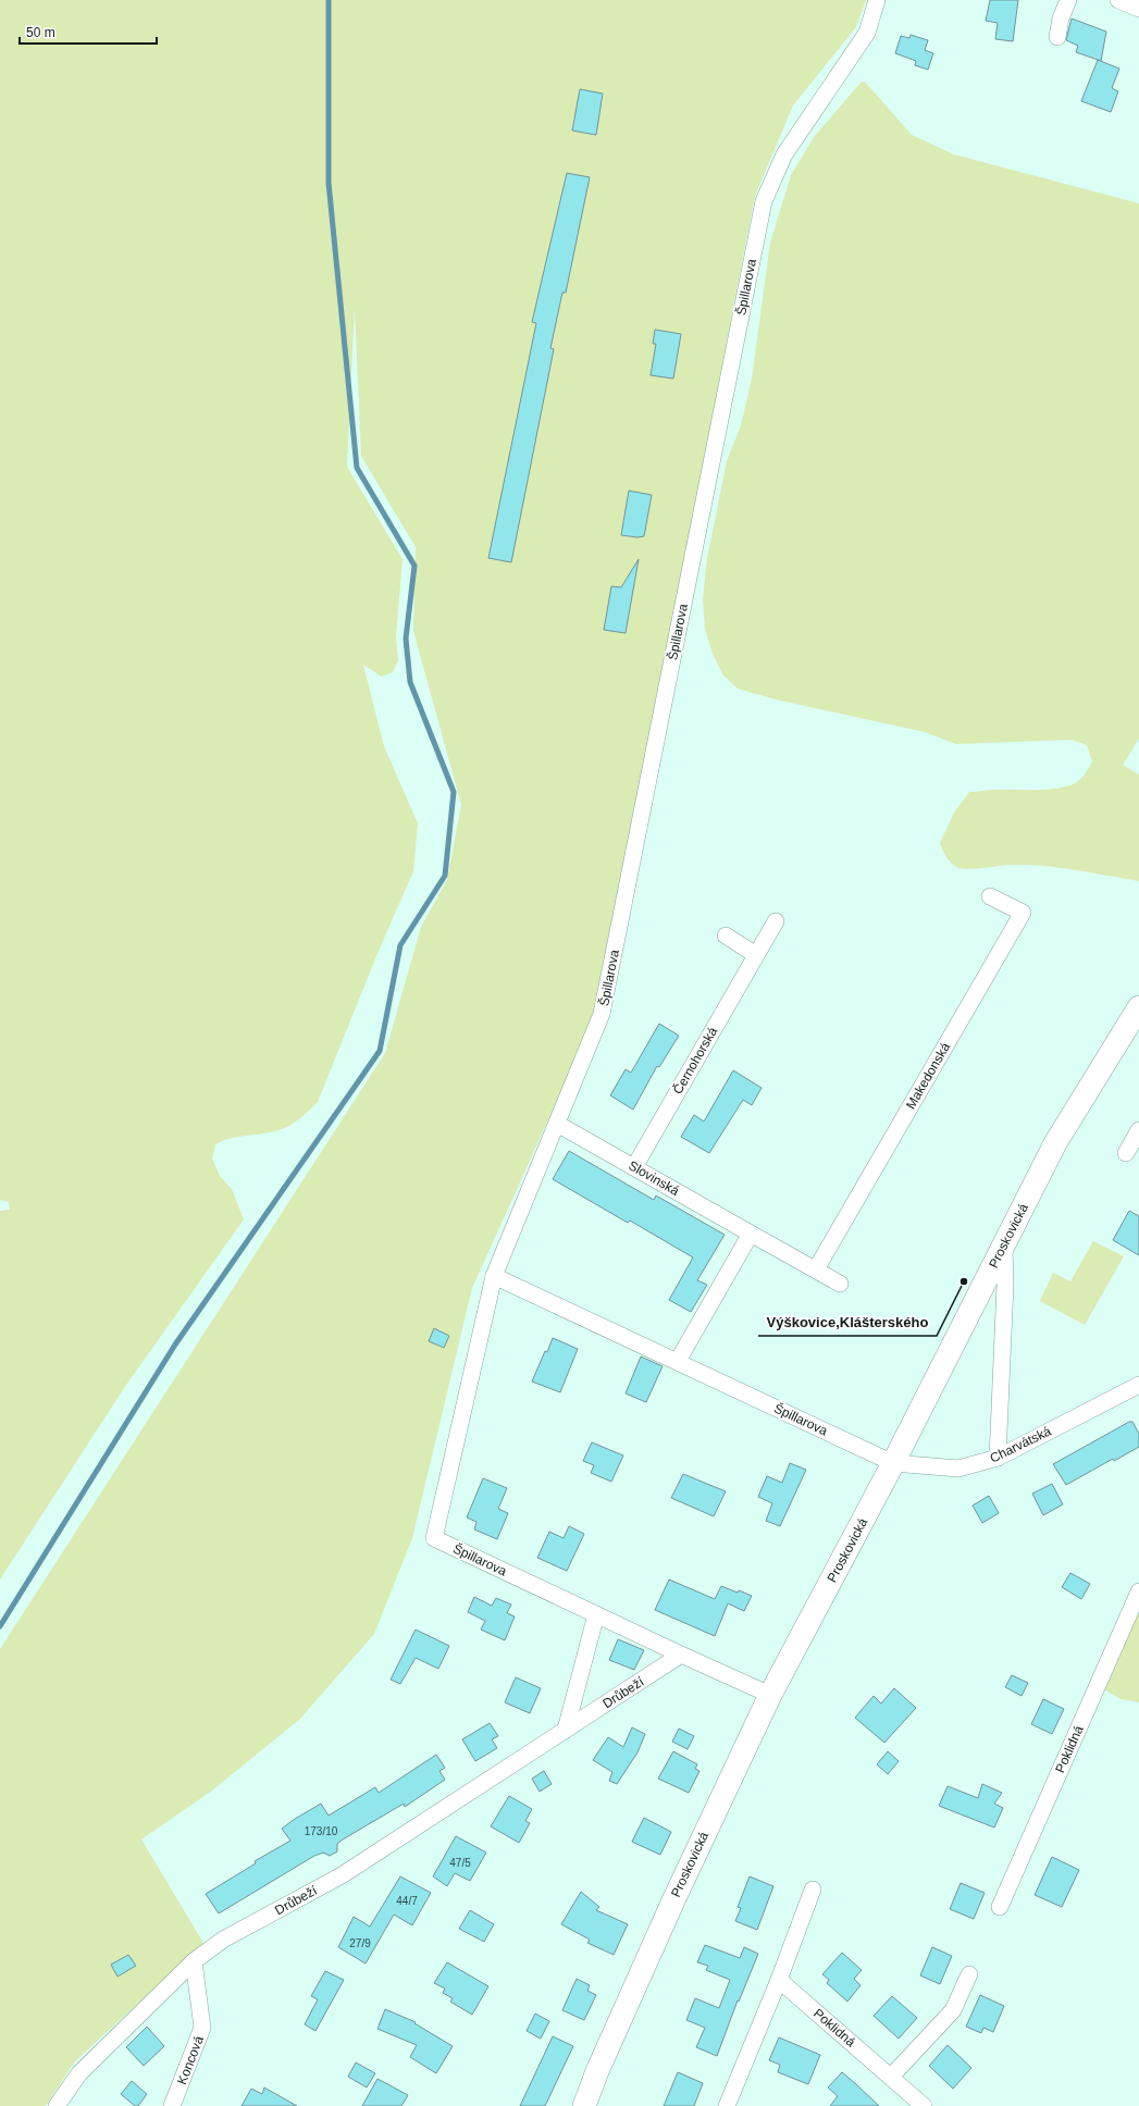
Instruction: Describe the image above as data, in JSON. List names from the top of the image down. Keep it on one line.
{"streets":{"street":["Špillarova","Černohorská","Makedonská","Slovinská","Proskovická","Charvátská","Drůbeží","Poklidná","Koncová"]},"crossings":[["Špillarova","Slovinská"],["Špillarova","Proskovická"],["Špillarova","Charvátská"],["Špillarova","Drůbeží"],["Černohorská","Slovinská"],["Makedonská","Slovinská"],["Proskovická","Charvátská"],["Drůbeží","Koncová"]],"places":["Výškovice,Klášterského"],"house_numbers":["173/10","47/5","44/7","27/9"],"scale_bar":"50 m"}
